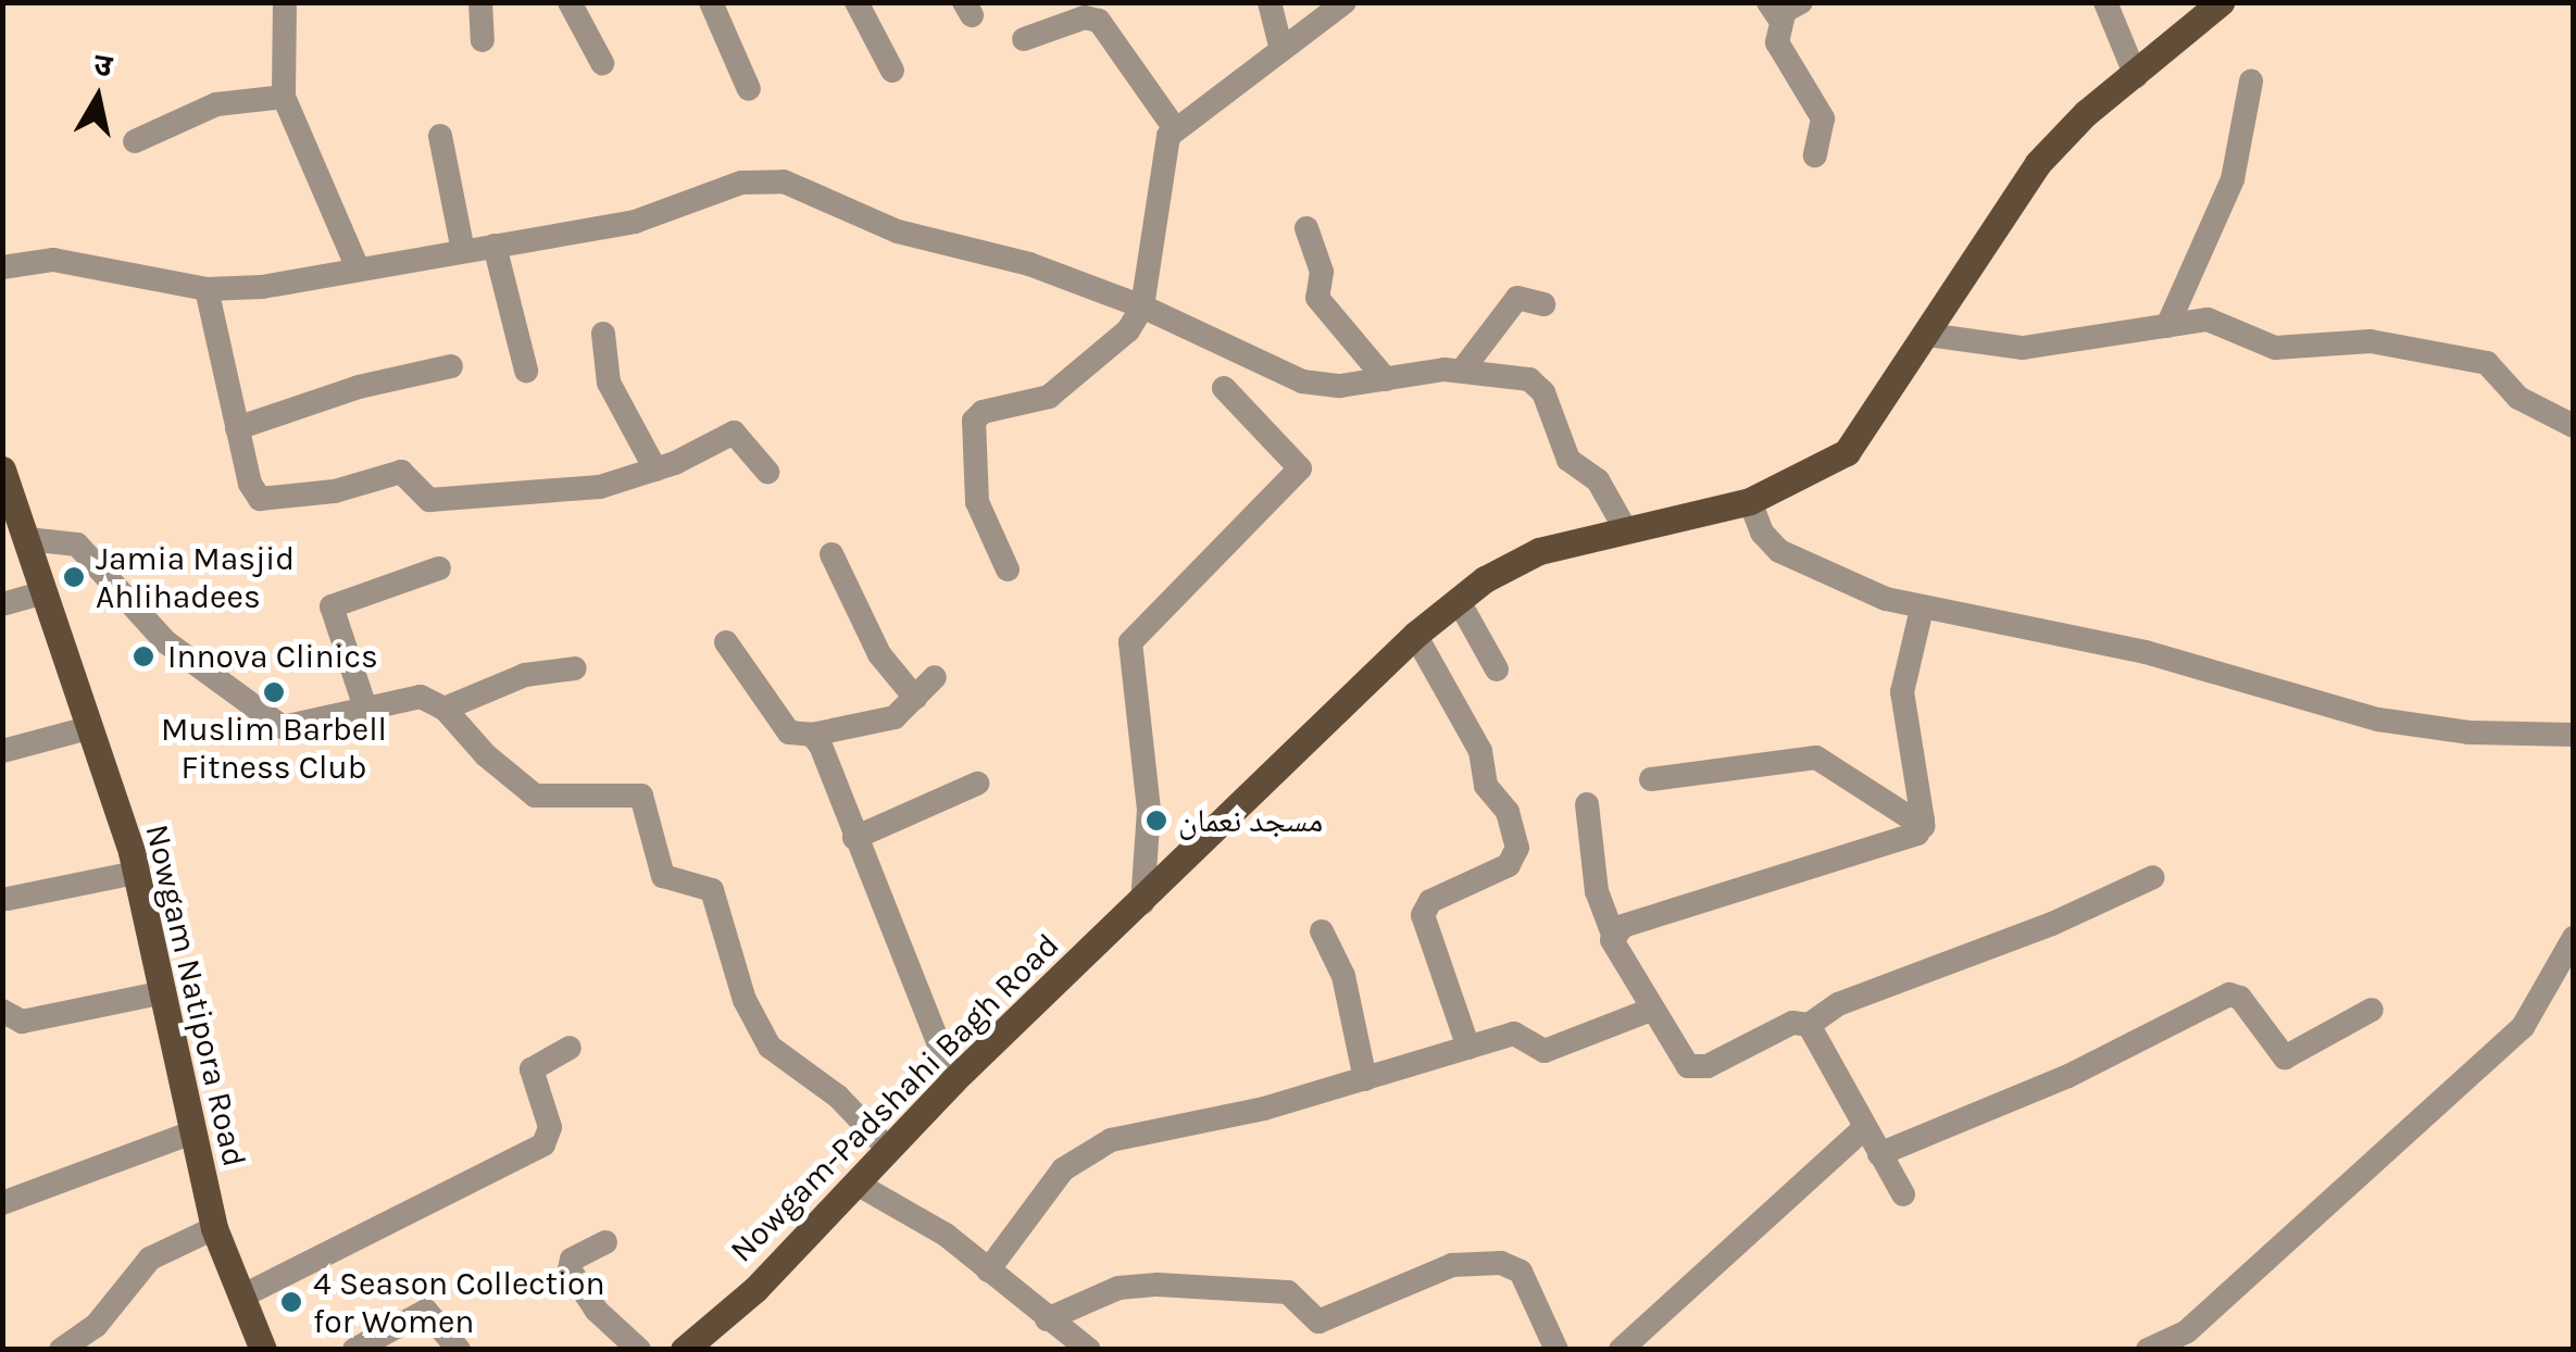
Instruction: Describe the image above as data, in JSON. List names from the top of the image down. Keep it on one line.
{"streets":{"main road":["Nowgam Natipora Road","Nowgam-Padshahi Bagh Road"]},"places":["Jamia Masjid Ahlihadees","Innova Clinics","Muslim Barbell Fitness Club","مسجد نعمان","4 Season Collection for Women"],"north":"top"}
